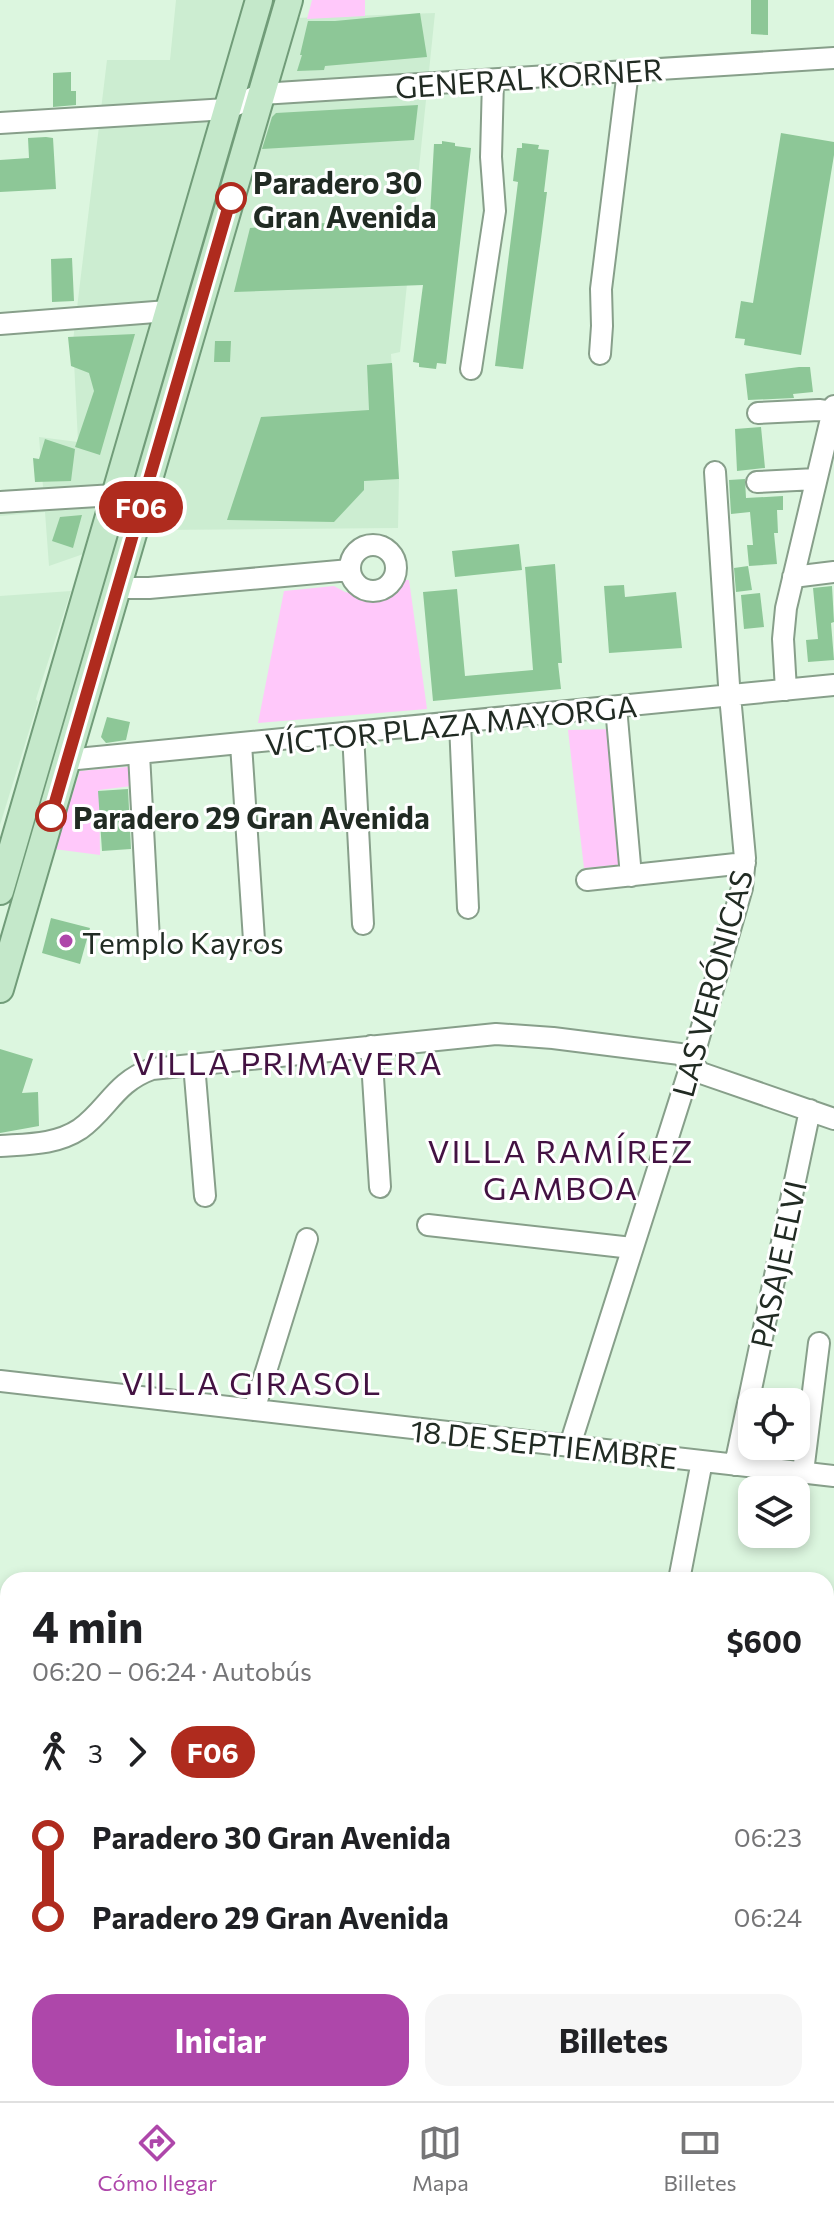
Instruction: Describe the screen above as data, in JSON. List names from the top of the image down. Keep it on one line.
{"streets":{"street":["GENERAL KORNER","VÍCTOR PLAZA MAYORGA","LAS VERÓNICAS","PASAJE ELVI","18 DE SEPTIEMBRE"]},"crossings":[["VÍCTOR PLAZA MAYORGA","LAS VERÓNICAS"],["LAS VERÓNICAS","18 DE SEPTIEMBRE"],["PASAJE ELVI","18 DE SEPTIEMBRE"]],"districts":["VILLA PRIMAVERA","VILLA RAMÍREZ GAMBOA","VILLA GIRASOL"],"places":["Paradero 30 Gran Avenida","Paradero 29 Gran Avenida","Templo Kayros"],"lines":["bus line F06"],"page":{"on_map":"F06","heading":["4 min","06:20 – 06:24 · Autobús","$600"],"legs":["3","F06"],"list":[{"name":"Paradero 30 Gran Avenida","value":"06:23"},{"name":"Paradero 29 Gran Avenida","value":"06:24"}],"buttons":["Iniciar","Billetes"],"tabs":["Cómo llegar","Mapa","Billetes"]}}
